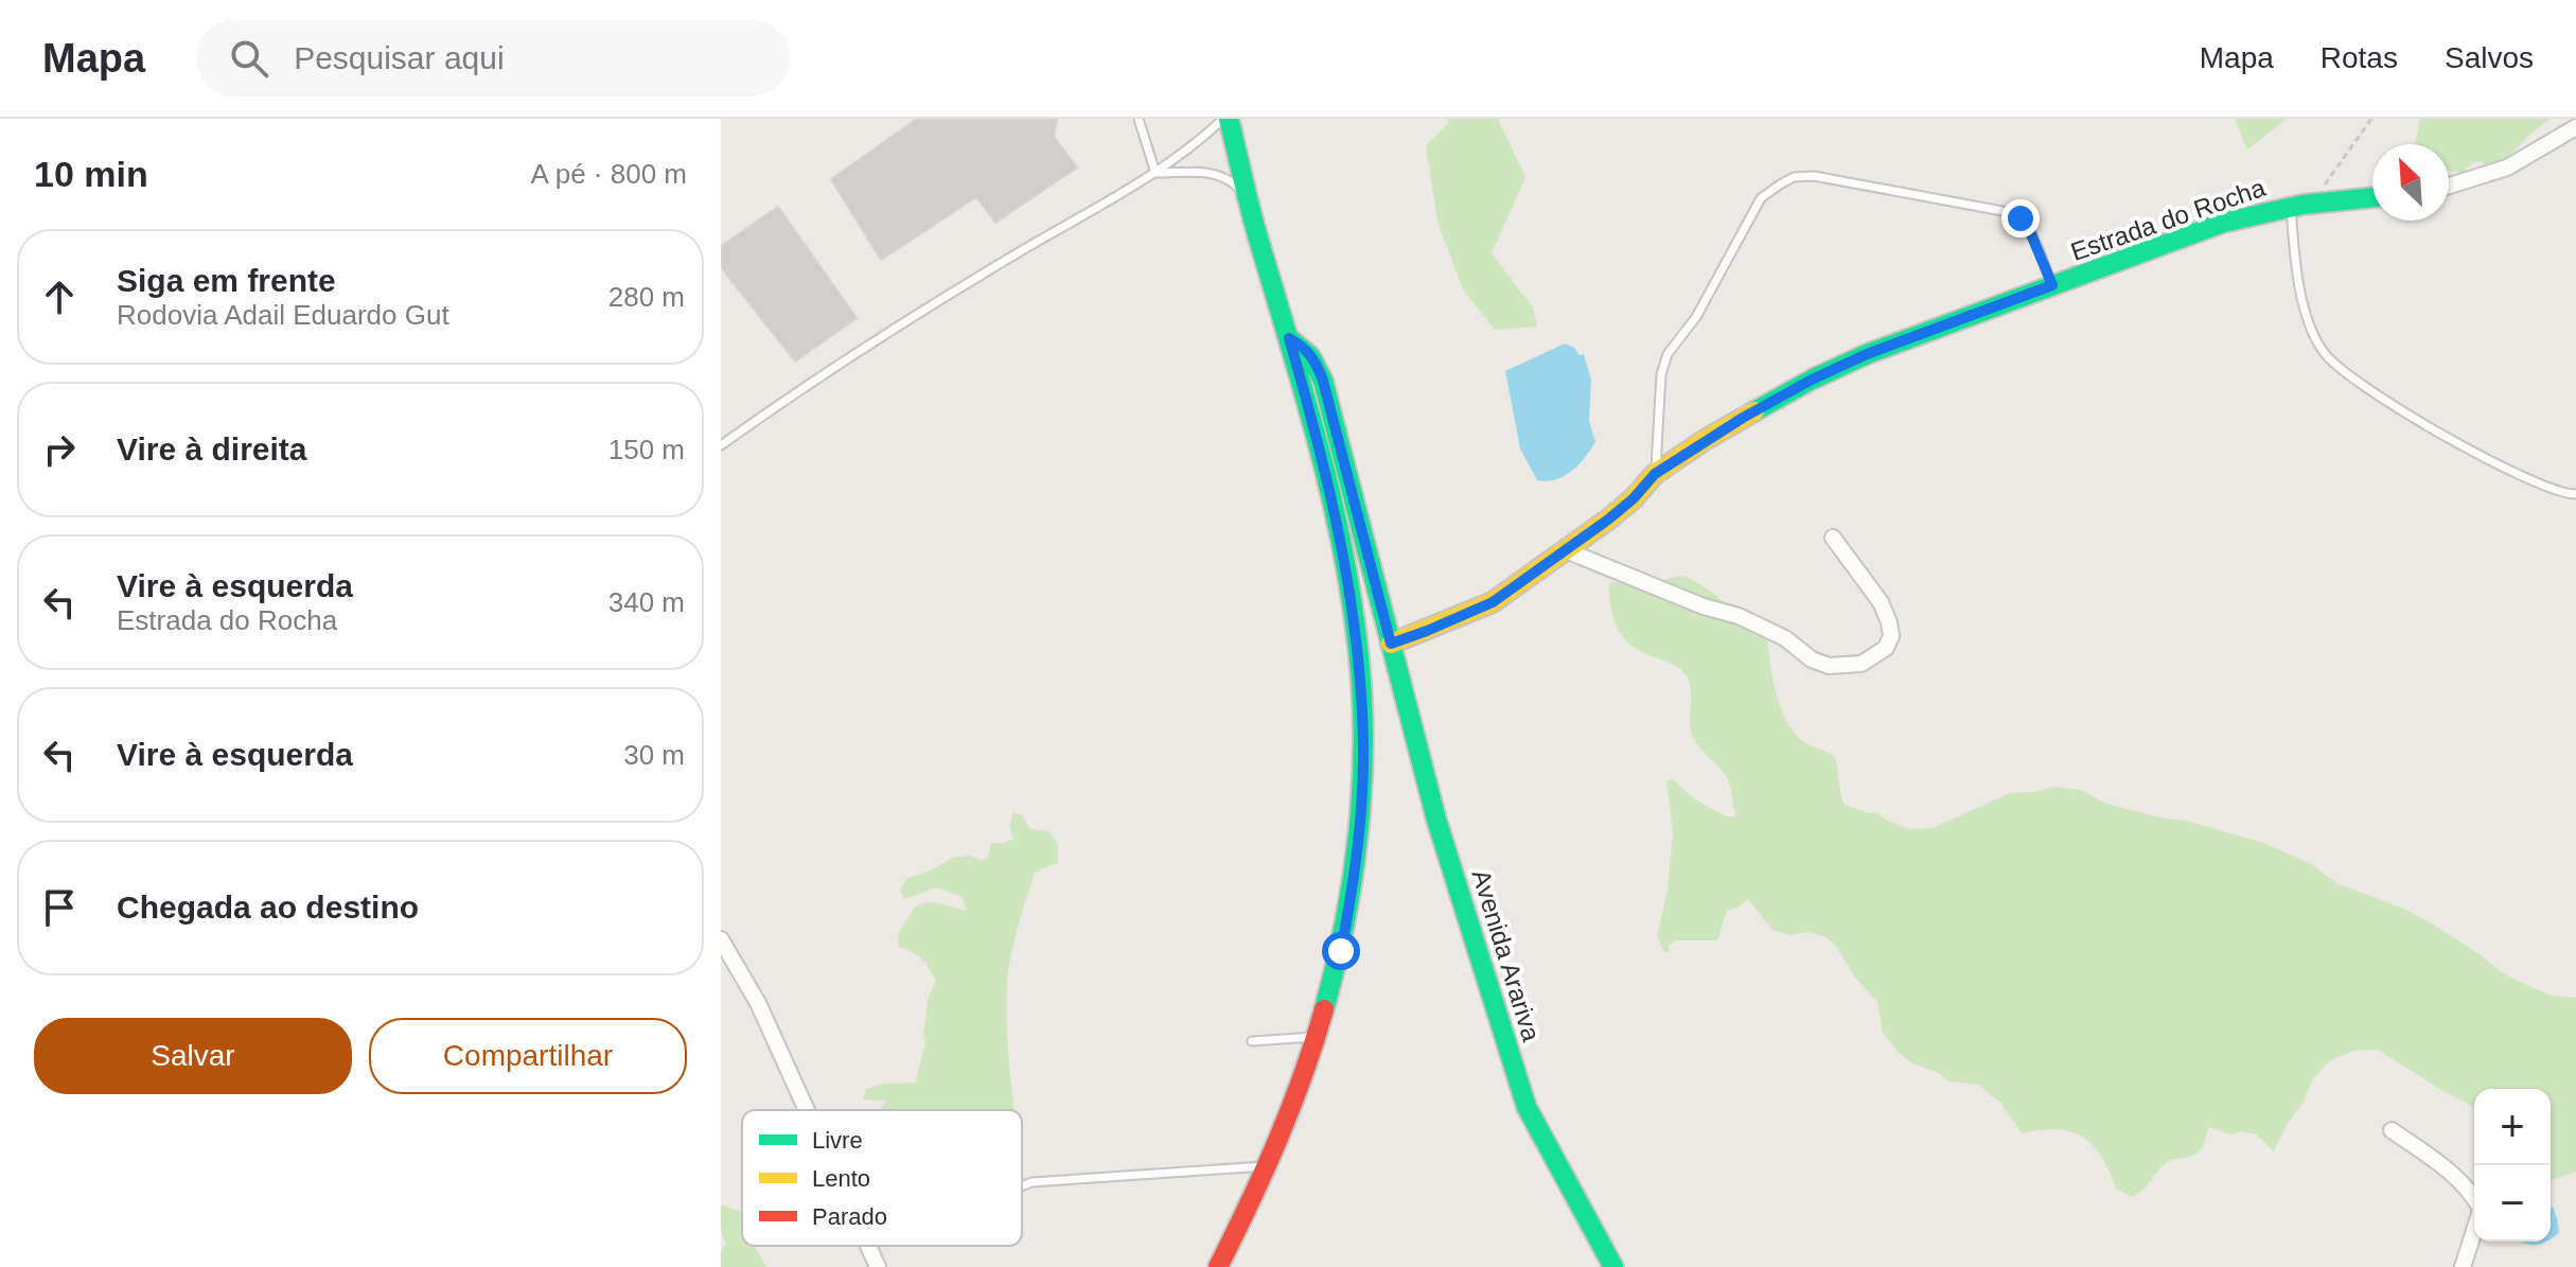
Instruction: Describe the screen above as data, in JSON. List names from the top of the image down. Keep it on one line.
{"streets":{"street":["Estrada do Rocha","Avenida Arariva"]},"crossings":[["Estrada do Rocha","Avenida Arariva"]],"legend":["Livre","Lento","Parado"],"north":"top left","page":{"header":"Mapa","search":"Pesquisar aqui","nav":["Mapa","Rotas","Salvos"],"heading":["10 min","A pé · 800 m"],"list":[["Siga em frente","Rodovia Adail Eduardo Gut","280 m"],["Vire à direita","150 m"],["Vire à esquerda","Estrada do Rocha","340 m"],["Vire à esquerda","30 m"],"Chegada ao destino"],"buttons":["Salvar","Compartilhar"],"map_buttons":["+","−"]}}
